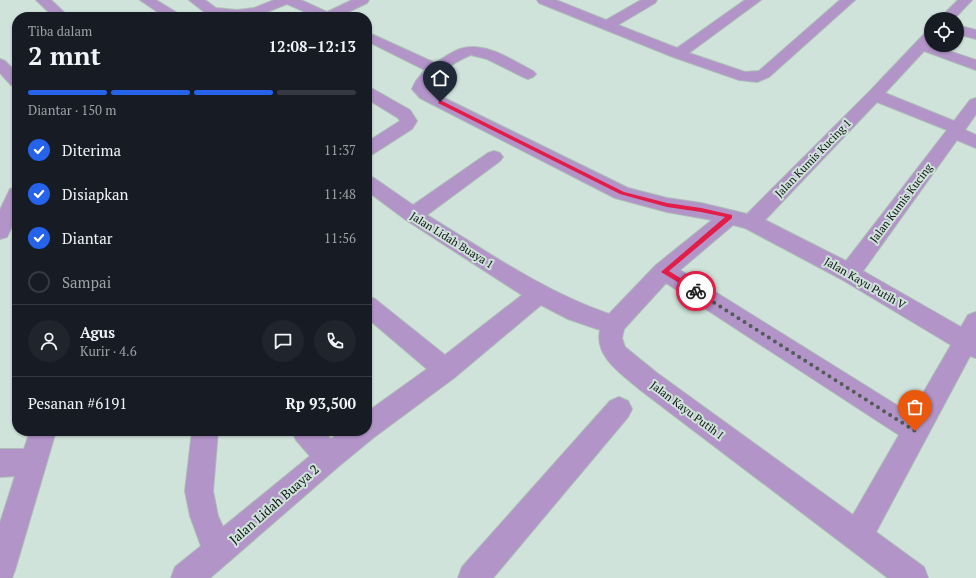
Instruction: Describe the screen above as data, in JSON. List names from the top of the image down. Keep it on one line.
{"streets":{"street":["Jalan Kumis Kucing 1","Jalan Kumis Kucing","Jalan Lidah Buaya 1","Jalan Kayu Putih V","Jalan Kayu Putih I","Jalan Lidah Buaya 2"]},"crossings":[["Jalan Kumis Kucing 1","Jalan Kayu Putih V"],["Jalan Kumis Kucing","Jalan Kayu Putih V"],["Jalan Lidah Buaya 1","Jalan Kayu Putih I"]],"page":{"heading":["2 mnt","Tiba dalam","12:08–12:13"],"panel":["Agus","Kurir · 4.6","Pesanan #6191","Rp 93,500"],"bar":"Diantar · 150 m","list":[["Diterima","11:37"],["Disiapkan","11:48"],["Diantar","11:56"],"Sampai"]}}
